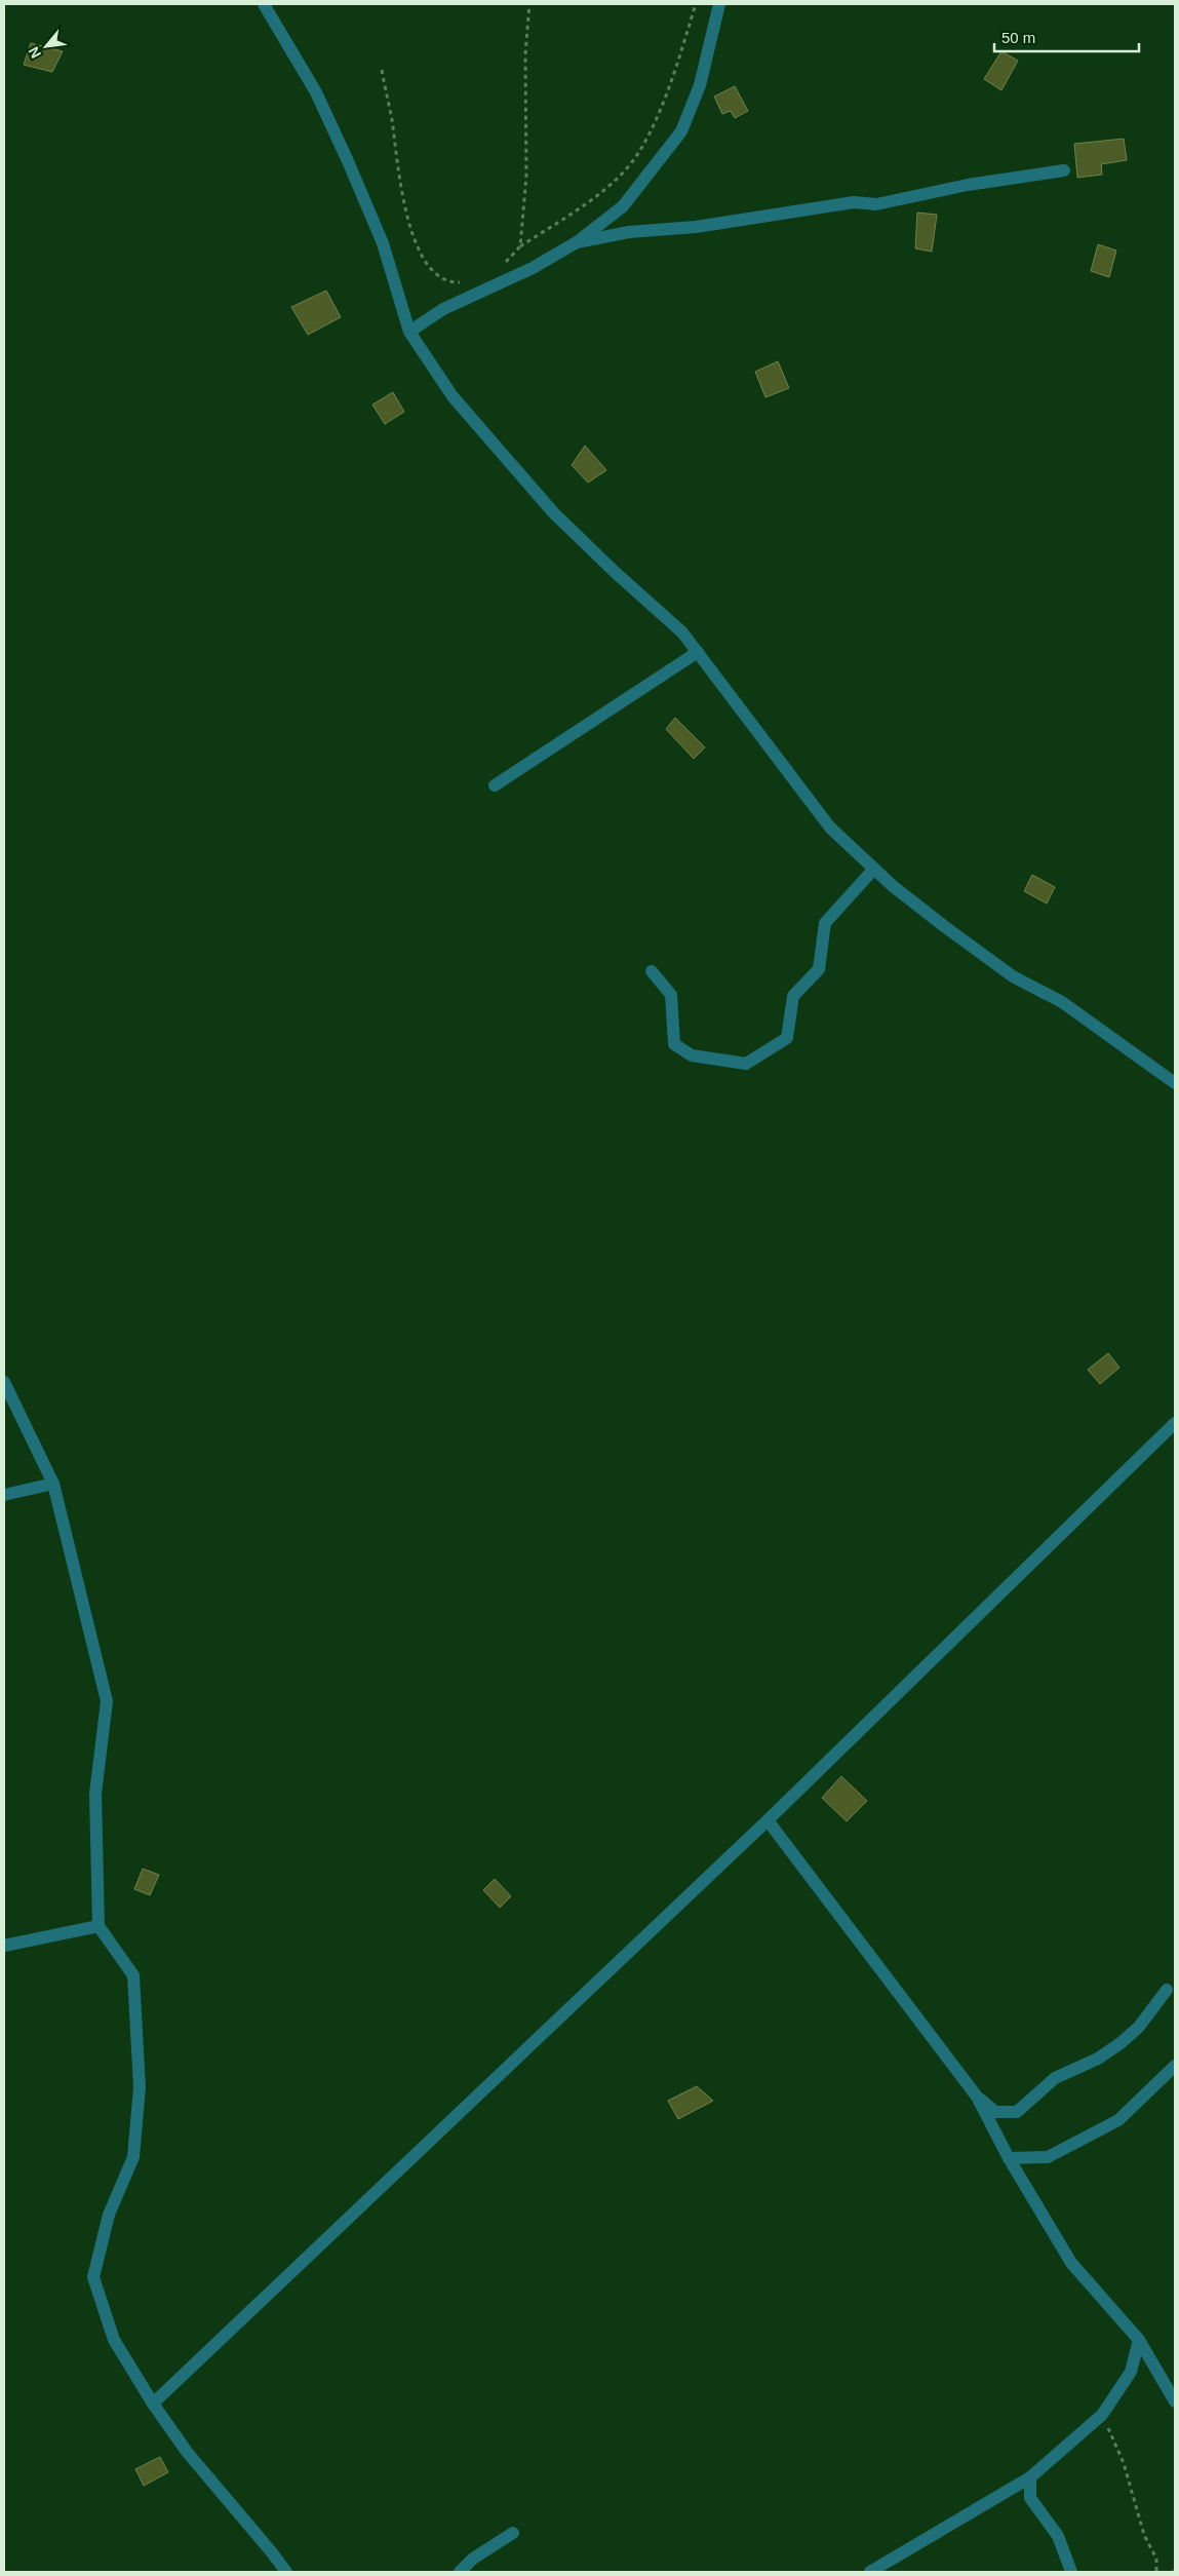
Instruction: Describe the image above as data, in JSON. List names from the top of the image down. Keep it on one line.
{"scale_bar":"50 m","north":"bottom left"}
